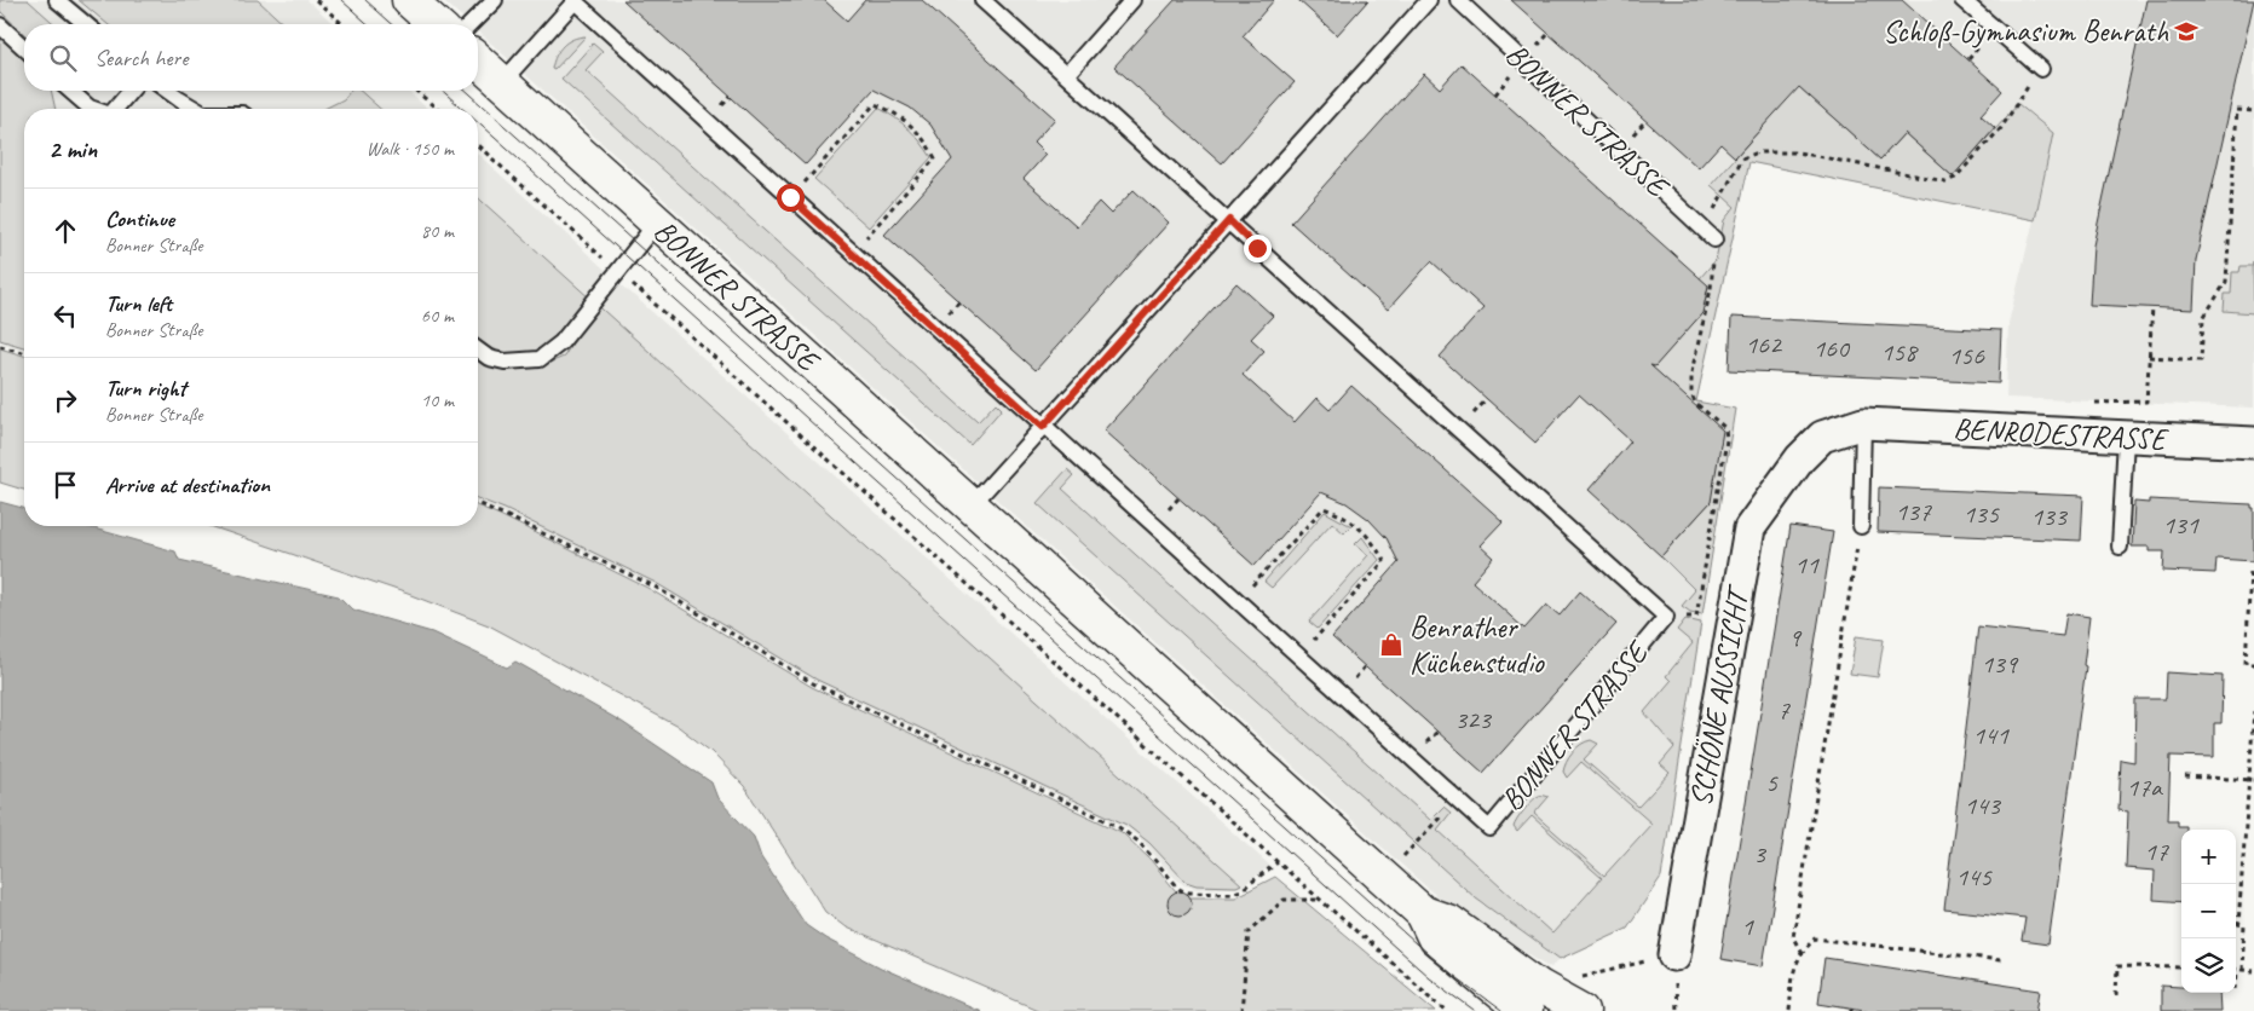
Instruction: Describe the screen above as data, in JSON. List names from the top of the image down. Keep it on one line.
{"streets":{"main road":["BONNER STRASSE"],"street":["BENRODESTRASSE","SCHÖNE AUSSICHT"]},"crossings":[["BENRODESTRASSE","SCHÖNE AUSSICHT"]],"places":{"school or university":["Schloß-Gymnasium Benrath"],"shop":["Benrather Küchenstudio"]},"house_numbers":["162","160","158","156","137","135","133","131","11","9","139","7","323","141","5","17a","143","17","3","145","1"],"page":{"search":"Search here","heading":["2 min","Walk · 150 m"],"list":[["Continue","Bonner Straße","80 m"],["Turn left","Bonner Straße","60 m"],["Turn right","Bonner Straße","10 m"],"Arrive at destination"],"map_buttons":["+","−"]}}
